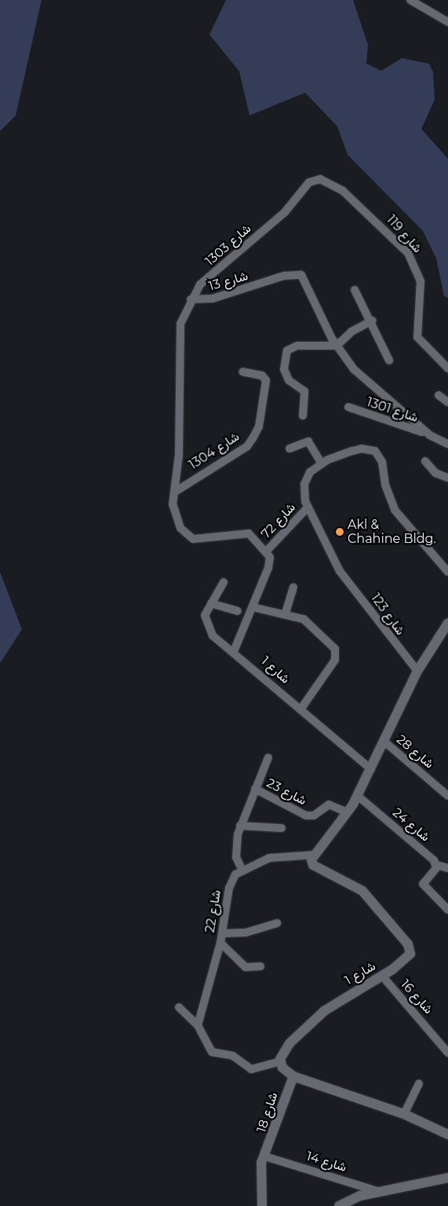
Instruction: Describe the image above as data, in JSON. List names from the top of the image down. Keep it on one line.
{"streets":{"street":["شارع 119","شارع 1303","شارع 13","شارع 1301","شارع 1304","شارع 72","شارع 123","شارع 1","شارع 28","شارع 23","شارع 24","شارع 22","شارع 16","شارع 18","شارع 14"]},"crossings":[["شارع 119","شارع 1303"],["شارع 1303","شارع 13"],["شارع 13","شارع 1301"],["شارع 72","شارع 123"],["شارع 1","شارع 16"],["شارع 18","شارع 14"]],"places":["Akl & Chahine Bldg."]}
